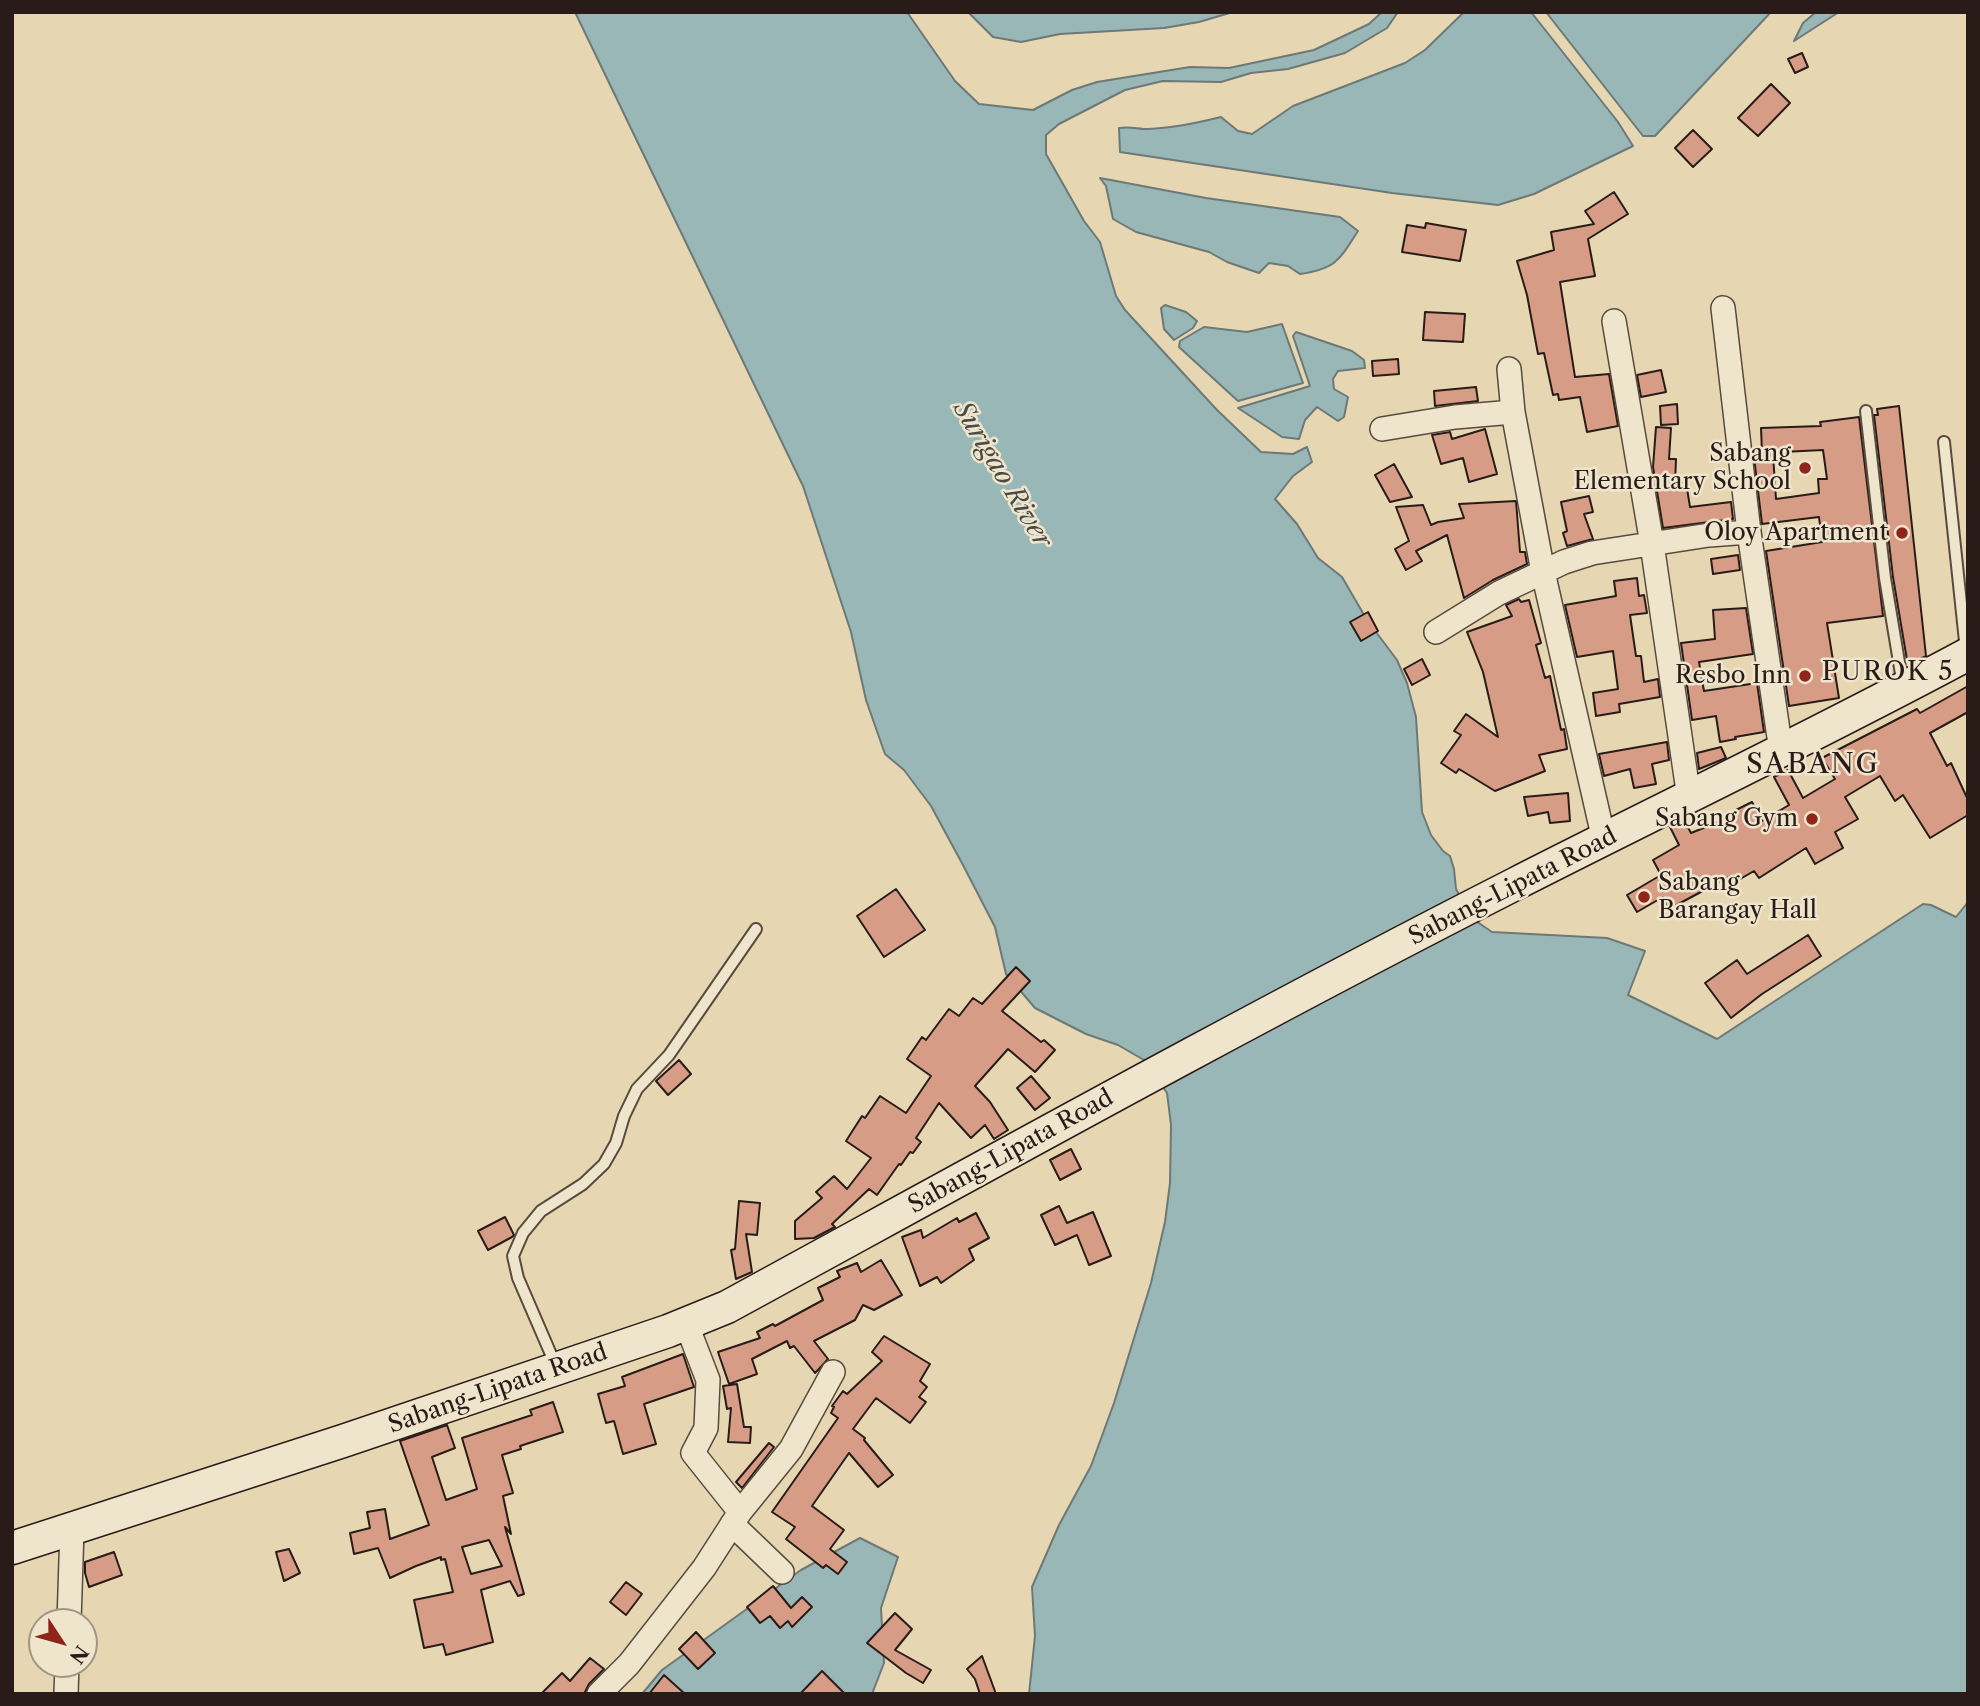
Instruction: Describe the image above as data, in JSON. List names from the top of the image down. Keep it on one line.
{"streets":{"main road":["Sabang-Lipata Road"]},"districts":["PUROK 5","SABANG"],"water":["Surigao River"],"places":["Sabang Elementary School","Oloy Apartment","Resbo Inn","Sabang Gym","Sabang Barangay Hall"],"north":"bottom right"}
